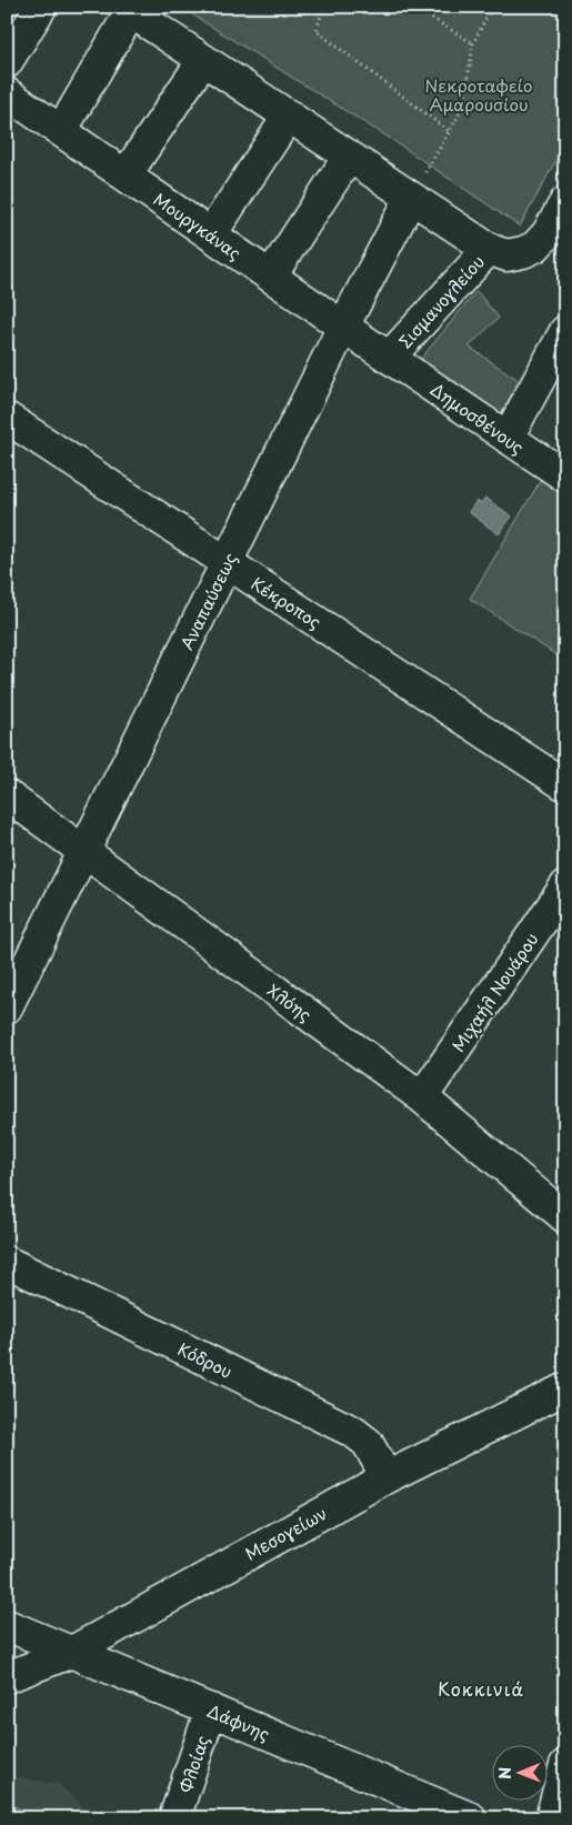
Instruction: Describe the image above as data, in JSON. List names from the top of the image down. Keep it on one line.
{"streets":{"street":["Μουργκάνας","Σισμανογλείου","Δημοσθένους","Αναπαύσεως","Κέκροπος","Μιχαήλ Νουάρου","Χλόης","Κόδρου","Μεσογείων","Δάφνης","Φλοίας"]},"crossings":[["Μουργκάνας","Σισμανογλείου"],["Μουργκάνας","Δημοσθένους"],["Μουργκάνας","Αναπαύσεως"],["Σισμανογλείου","Δημοσθένους"],["Αναπαύσεως","Κέκροπος"],["Αναπαύσεως","Χλόης"],["Μιχαήλ Νουάρου","Χλόης"],["Κόδρου","Μεσογείων"],["Μεσογείων","Δάφνης"],["Δάφνης","Φλοίας"]],"districts":["Κοκκινιά"],"parks":["Νεκροταφείο Αμαρουσίου"],"north":"left"}
